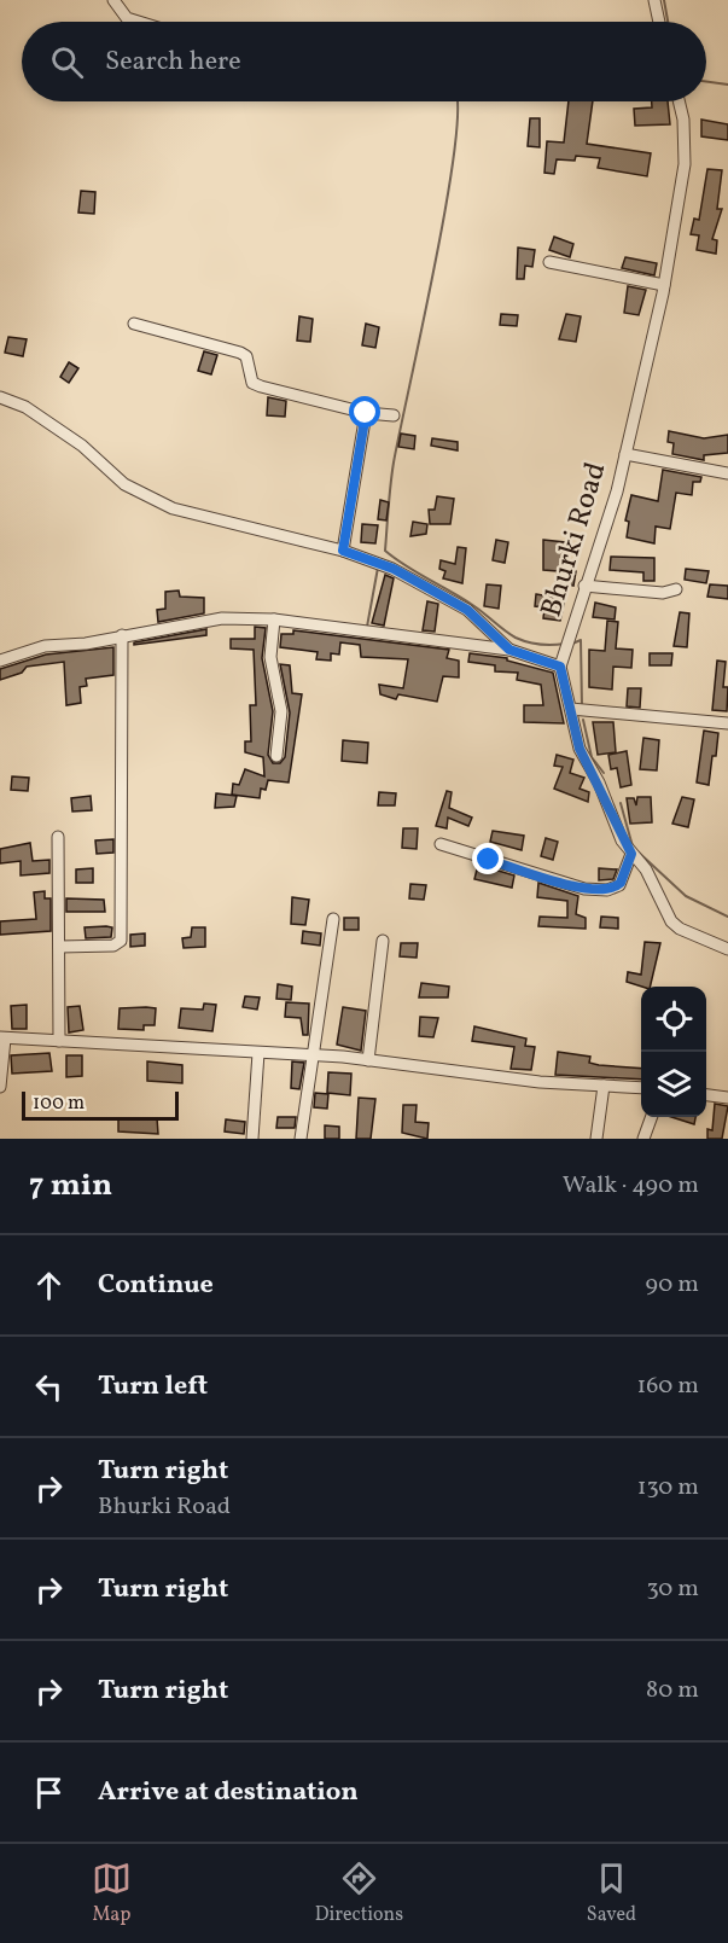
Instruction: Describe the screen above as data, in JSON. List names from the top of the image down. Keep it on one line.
{"streets":{"street":["Bhurki Road"]},"scale_bar":"100 m","page":{"search":"Search here","scale":"100 m","heading":["7 min","Walk · 490 m"],"list":[["Continue","90 m"],["Turn left","160 m"],["Turn right","Bhurki Road","130 m"],["Turn right","30 m"],["Turn right","80 m"],"Arrive at destination"],"nav":["Map","Directions","Saved"]}}
